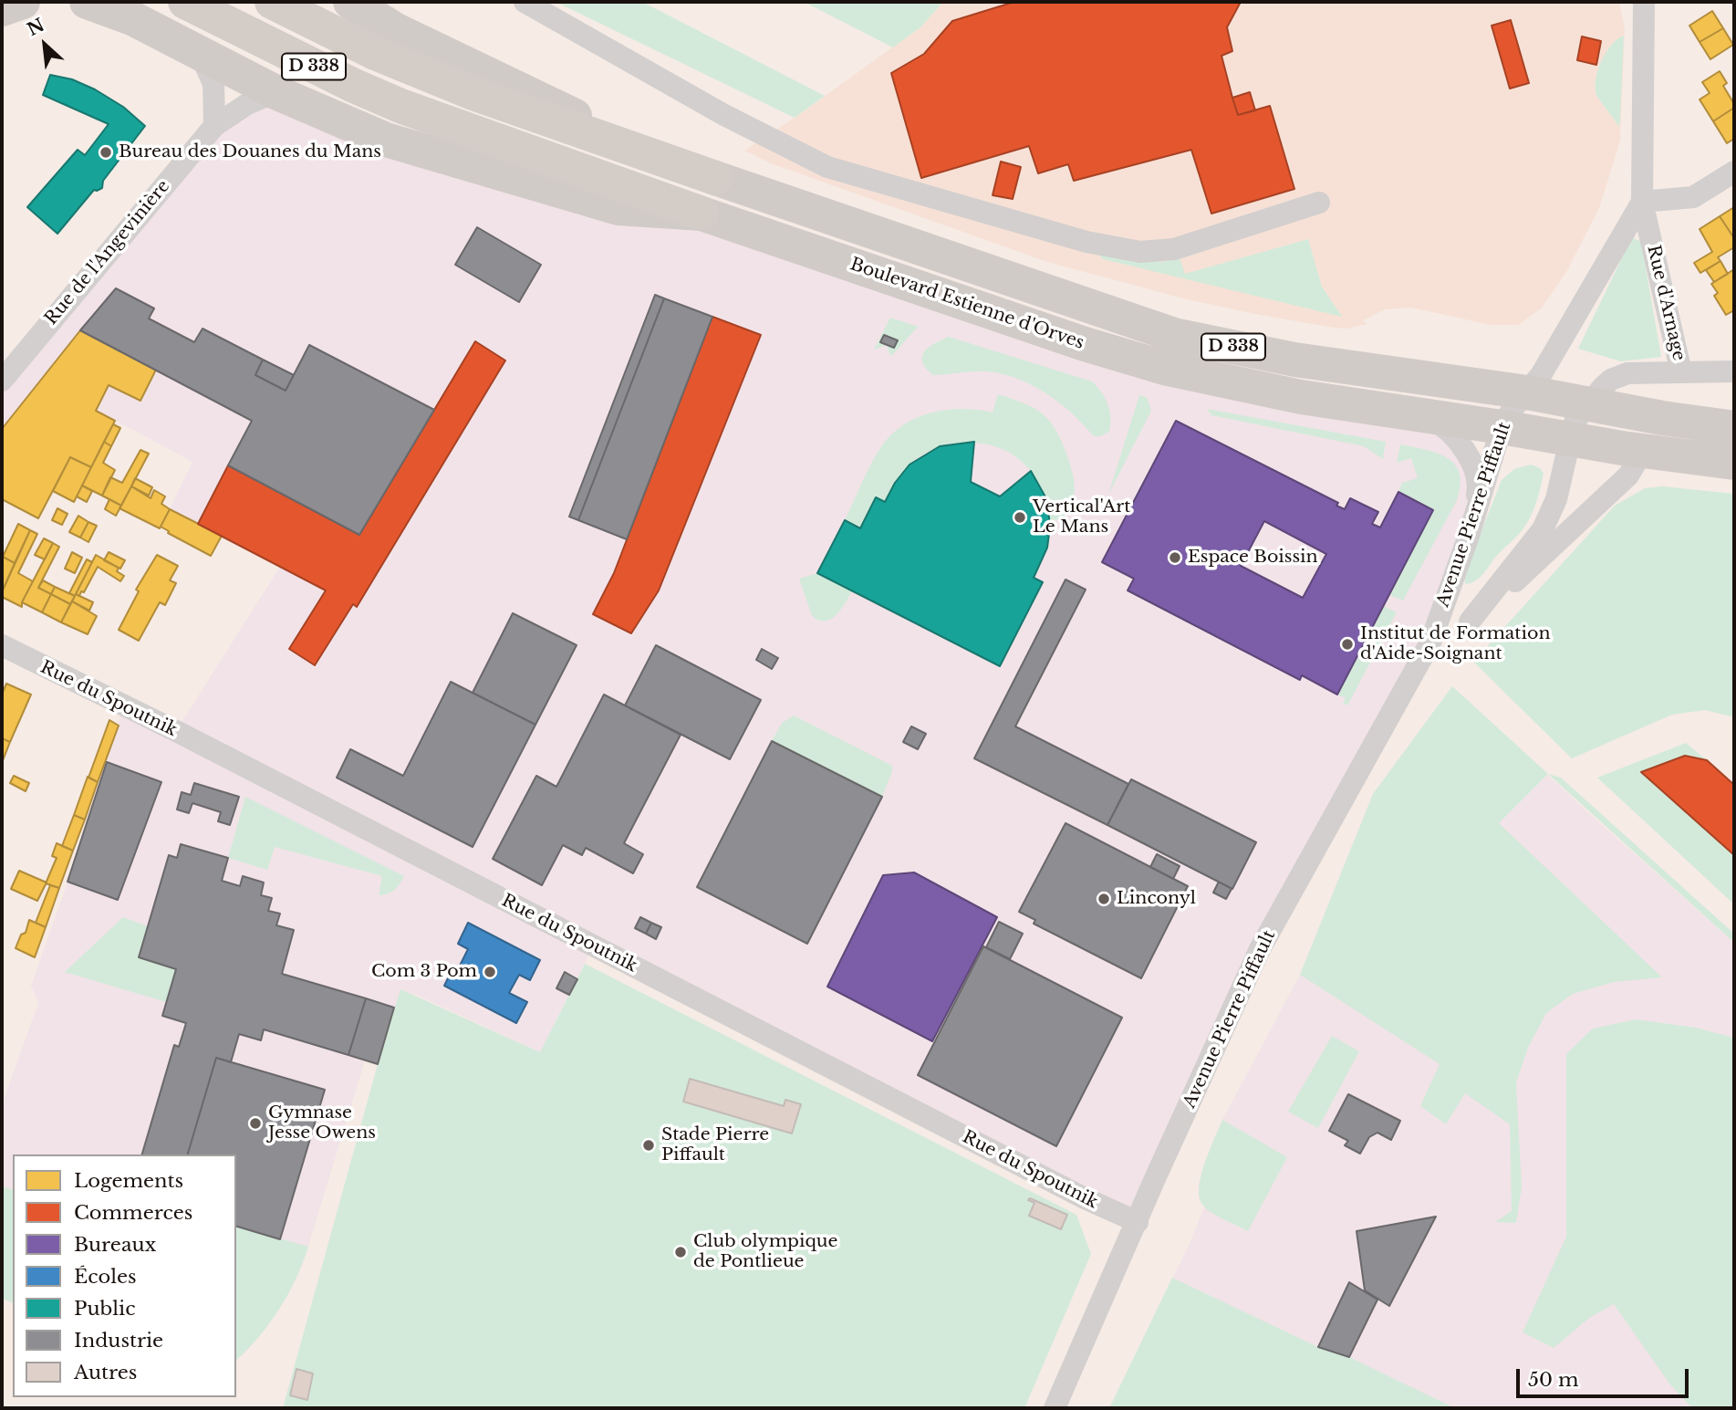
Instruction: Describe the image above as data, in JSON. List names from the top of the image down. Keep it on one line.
{"streets":{"highway":["D 338","Boulevard Estienne d'Orves"],"street":["Rue de l'Angevinière","Rue d'Arnage","Avenue Pierre Piffault","Rue du Spoutnik"]},"crossings":[["Rue d'Arnage","Boulevard Estienne d'Orves"],["Rue d'Arnage","Avenue Pierre Piffault"],["Boulevard Estienne d'Orves","Avenue Pierre Piffault"],["Avenue Pierre Piffault","Rue du Spoutnik"]],"places":["Bureau des Douanes du Mans","Vertical'Art Le Mans","Espace Boissin","Institut de Formation d'Aide-Soignant","Linconyl","Com 3 Pom","Gymnase Jesse Owens","Stade Pierre Piffault","Club olympique de Pontlieue"],"legend":["Logements","Commerces","Bureaux","Écoles","Public","Industrie","Autres"],"scale_bar":"50 m","north":"top left"}
